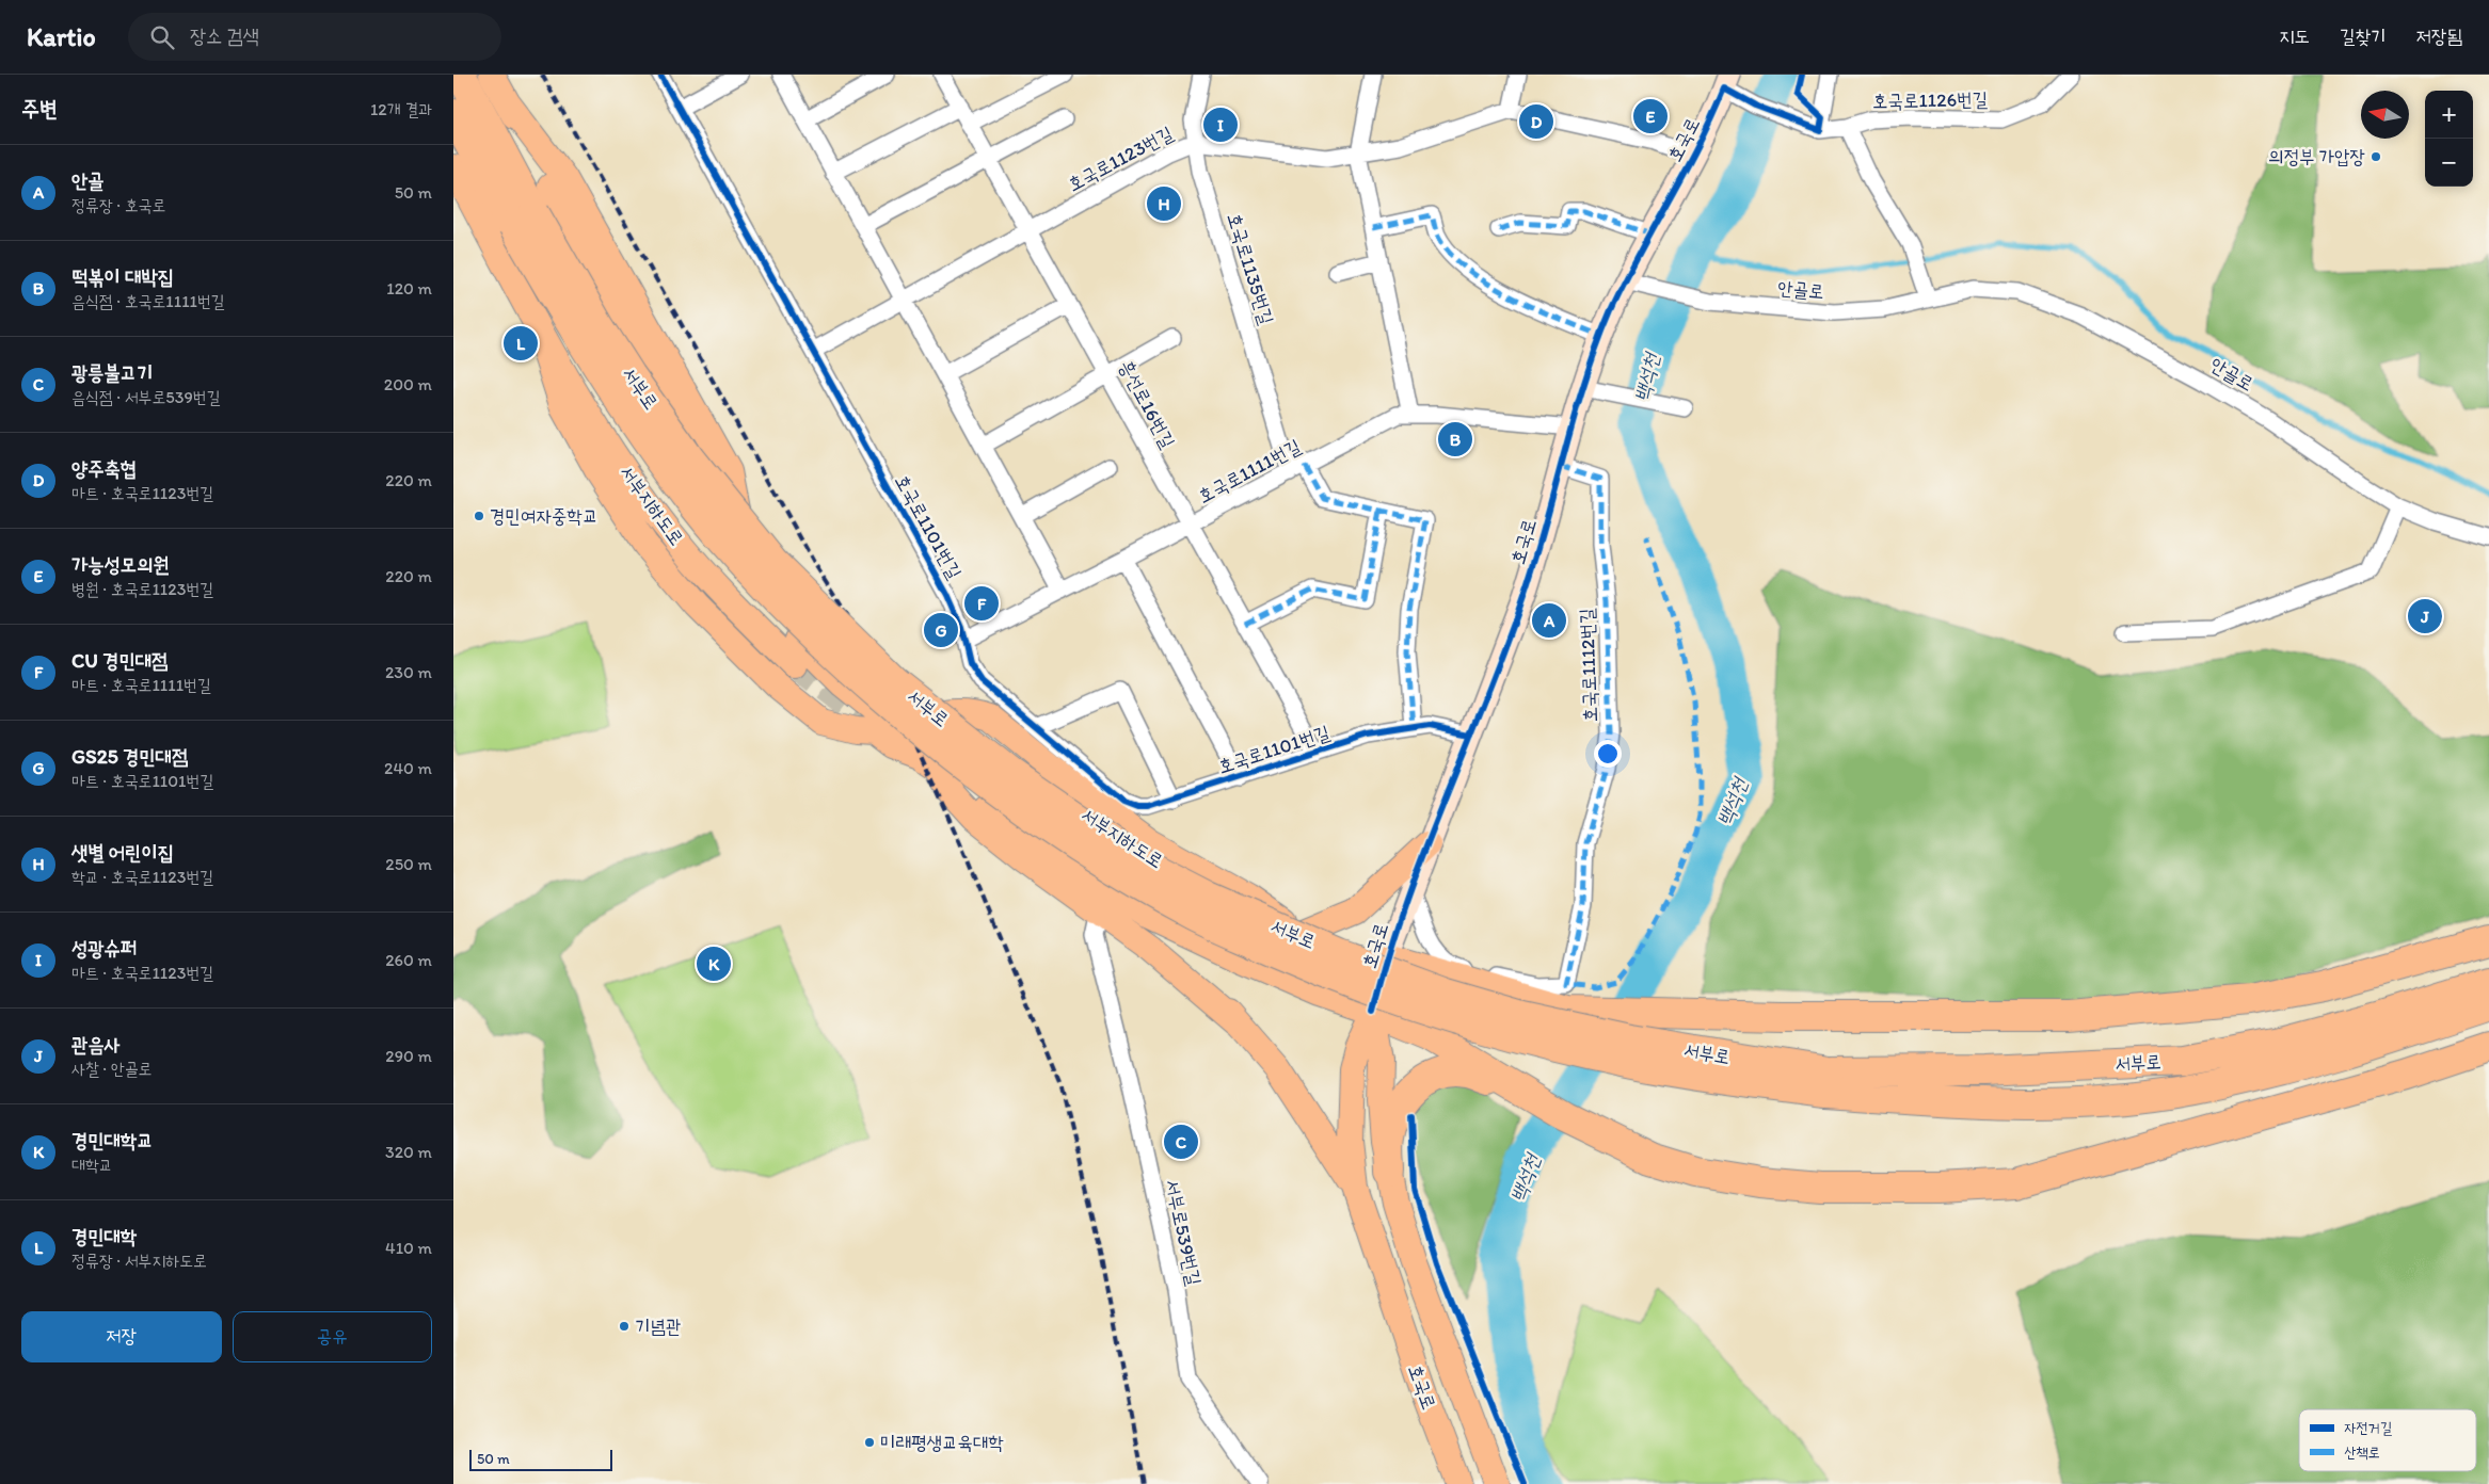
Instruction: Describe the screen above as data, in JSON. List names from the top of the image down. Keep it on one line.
{"streets":{"highway":["서부로"],"main road":["호국로","서부지하도로"],"street":["호국로1126번길","호국로1123번길","호국로1135번길","안골로","흥선로16번길","호국로1111번길","호국로1101번길","호국로1112번길","서부로539번길"]},"crossings":[["호국로","안골로"],["호국로","서부로"],["호국로","호국로1111번길"],["호국로","호국로1101번길"],["호국로","호국로1112번길"],["호국로1123번길","호국로1135번길"],["호국로1123번길","흥선로16번길"],["호국로1123번길","호국로1101번길"],["호국로1135번길","호국로1111번길"],["호국로1135번길","호국로1101번길"],["서부로","서부지하도로"],["흥선로16번길","호국로1111번길"],["흥선로16번길","호국로1101번길"],["호국로1111번길","호국로1101번길"]],"water":["백석천"],"places":["의정부 가압장","경민여자중학교","기념관","미래평생교육대학"],"legend":["자전거길","산책로"],"scale_bar":"50 m","north":"left","page":{"header":"Kartio","search":"장소 검색","nav":["지도","길찾기","저장됨"],"heading":["주변","12개 결과"],"map_buttons":["+","−"],"pins":["E","D","I","H","L","B","F","J","A","G","K","C"],"list":[{"mark":"A","name":"안골","note":"정류장 · 호국로","value":"50 m"},{"mark":"B","name":"떡볶이 대박집","note":"음식점 · 호국로1111번길","value":"120 m"},{"mark":"C","name":"광릉불고기","note":"음식점 · 서부로539번길","value":"200 m"},{"mark":"D","name":"양주축협","note":"마트 · 호국로1123번길","value":"220 m"},{"mark":"E","name":"가능성모의원","note":"병원 · 호국로1123번길","value":"220 m"},{"mark":"F","name":"CU 경민대점","note":"마트 · 호국로1111번길","value":"230 m"},{"mark":"G","name":"GS25 경민대점","note":"마트 · 호국로1101번길","value":"240 m"},{"mark":"H","name":"샛별 어린이집","note":"학교 · 호국로1123번길","value":"250 m"},{"mark":"I","name":"성광슈퍼","note":"마트 · 호국로1123번길","value":"260 m"},{"mark":"J","name":"관음사","note":"사찰 · 안골로","value":"290 m"},{"mark":"K","name":"경민대학교","note":"대학교","value":"320 m"},{"mark":"L","name":"경민대학","note":"정류장 · 서부지하도로","value":"410 m"}],"buttons":["저장","공유"],"scale":"50 m"}}
